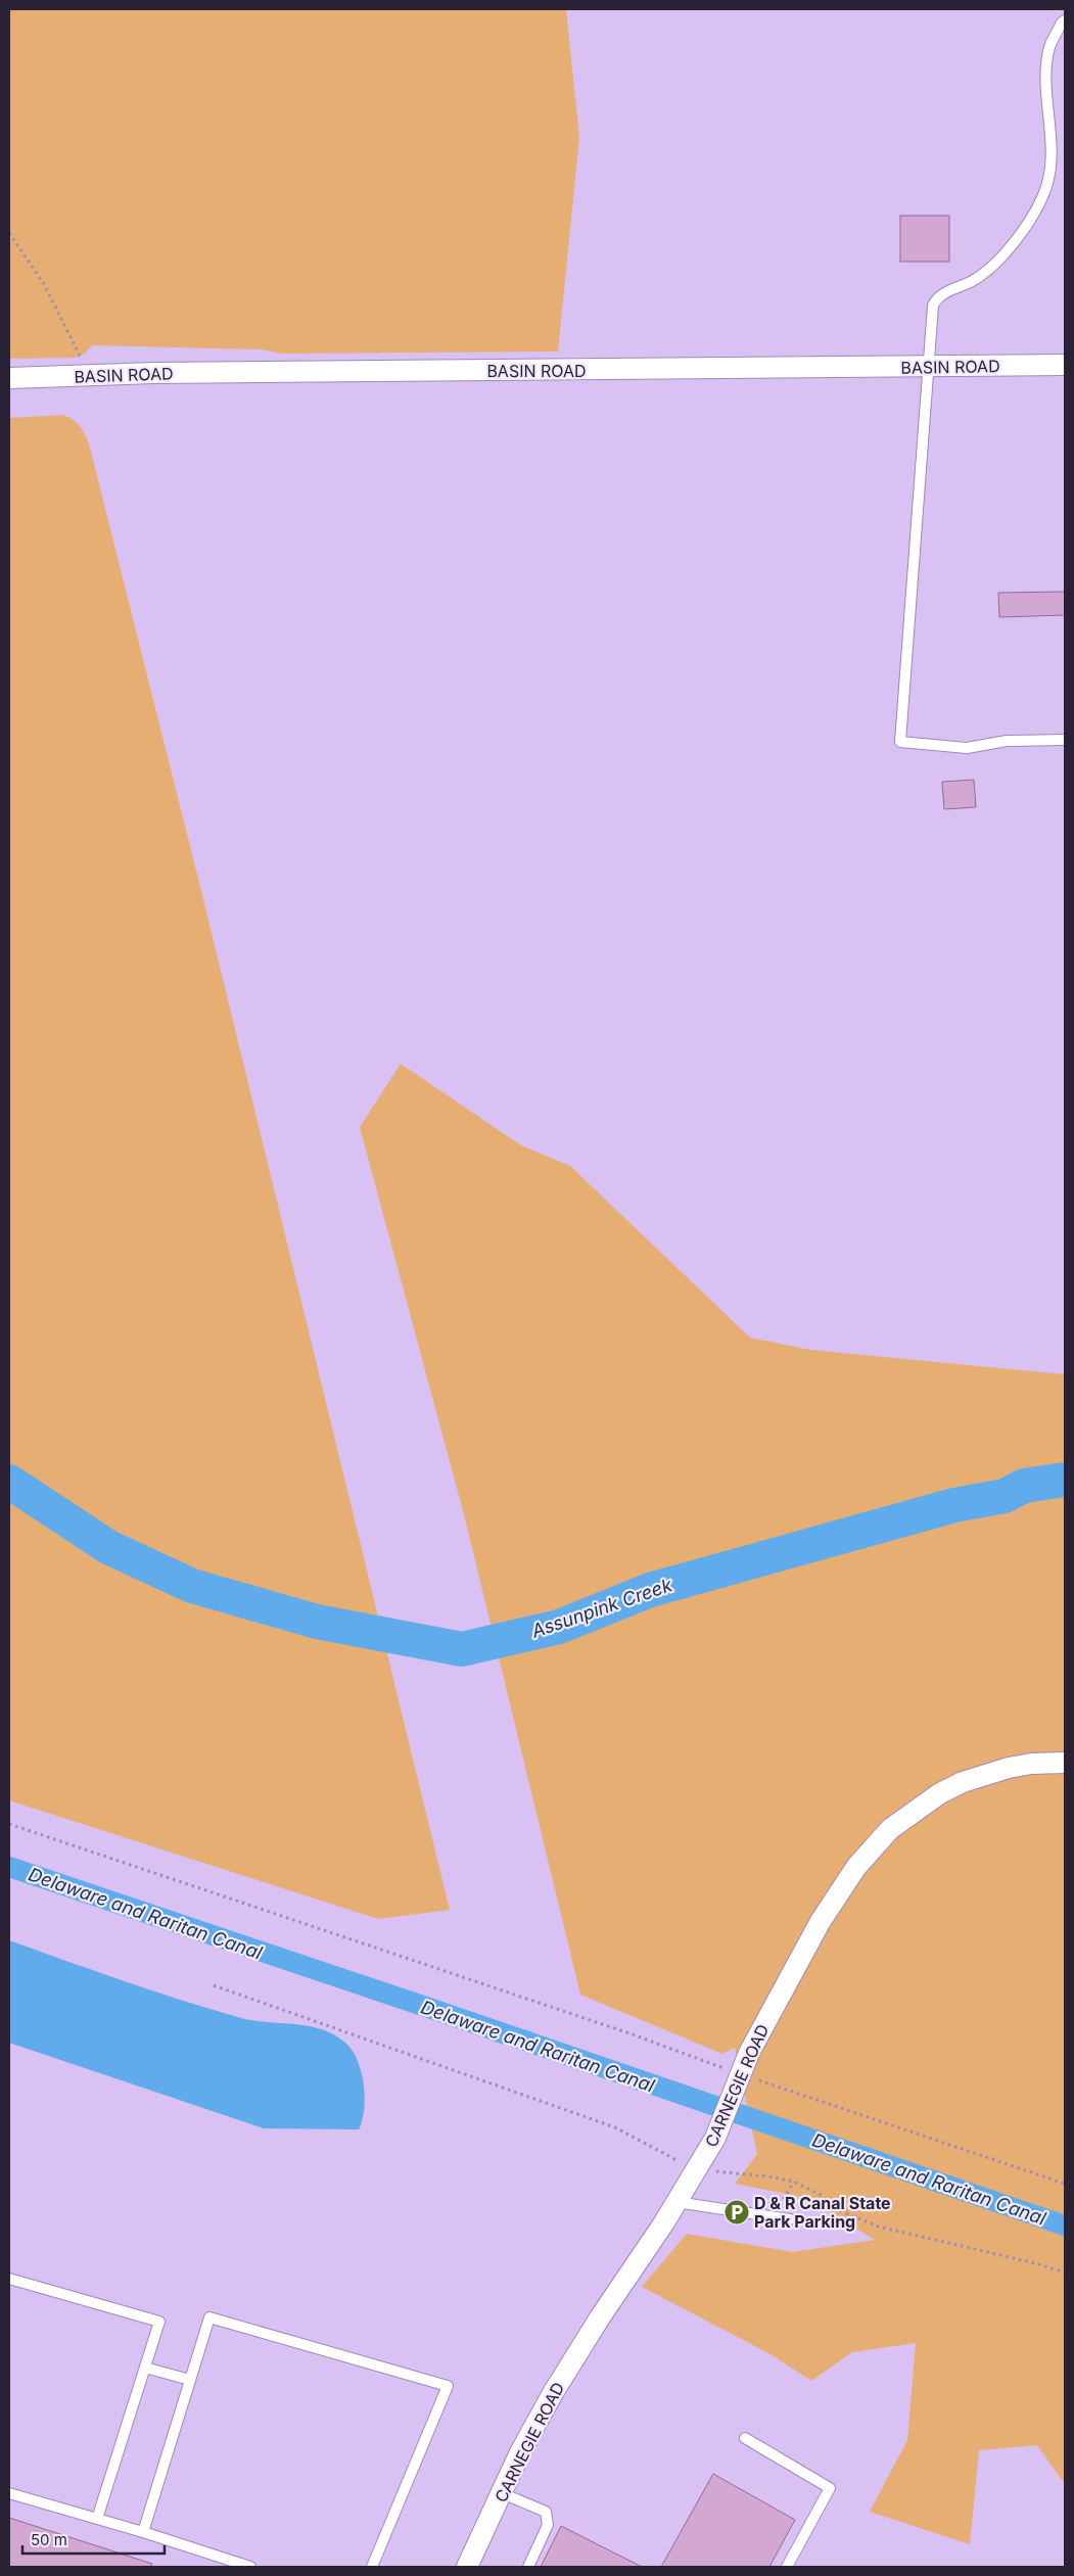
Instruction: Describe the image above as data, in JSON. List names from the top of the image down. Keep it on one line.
{"streets":{"street":["BASIN ROAD","CARNEGIE ROAD"]},"water":["Assunpink Creek","Delaware and Raritan Canal"],"places":{"parking":["D & R Canal State Park Parking"]},"scale_bar":"50 m"}
